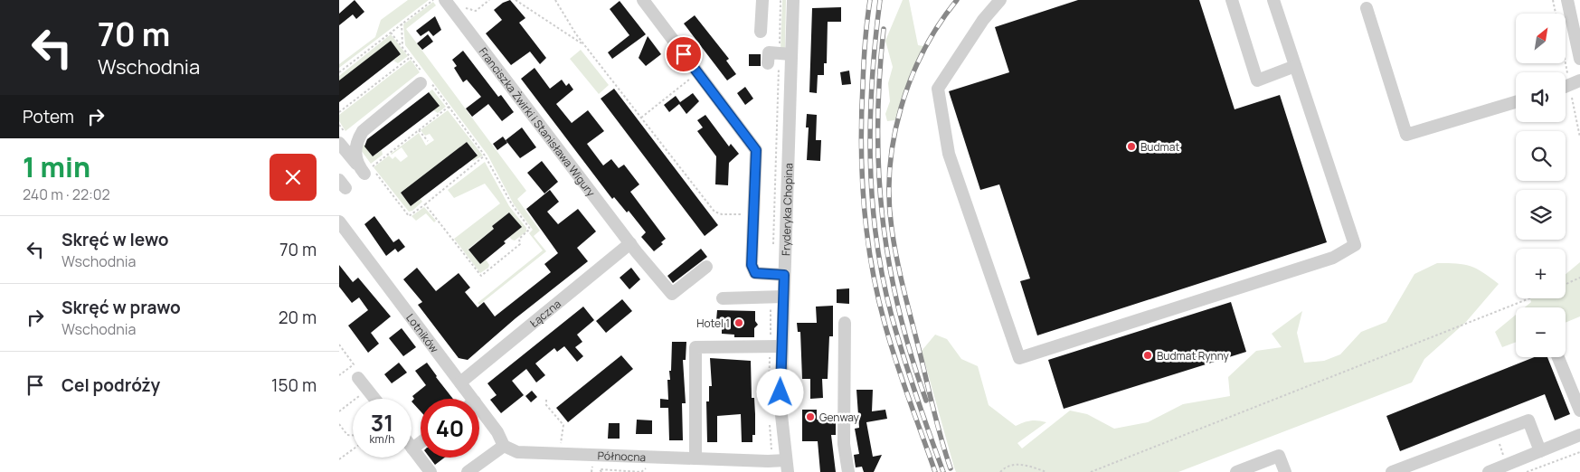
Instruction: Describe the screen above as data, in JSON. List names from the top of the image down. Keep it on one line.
{"streets":{"street":["Franciszka Żwirki i Stanisława Wigury","Fryderyka Chopina","Łączna","Lotników","Północna"]},"crossings":[["Franciszka Żwirki i Stanisława Wigury","Łączna"],["Fryderyka Chopina","Północna"],["Łączna","Lotników"],["Lotników","Północna"]],"places":["Budmat","Hotel 1","Budmat Rynny","Genway"],"north":"top right","page":{"turn":["70 m","Wschodnia"],"map_buttons":["+","−"],"then":"Potem","heading":["1 min","240 m · 22:02"],"list":[{"name":"Skręć w lewo","note":"Wschodnia","value":"70 m"},{"name":"Skręć w prawo","note":"Wschodnia","value":"20 m"},{"name":"Cel podróży","value":"150 m"}],"speed":"31 km/h","limit":"40"}}
